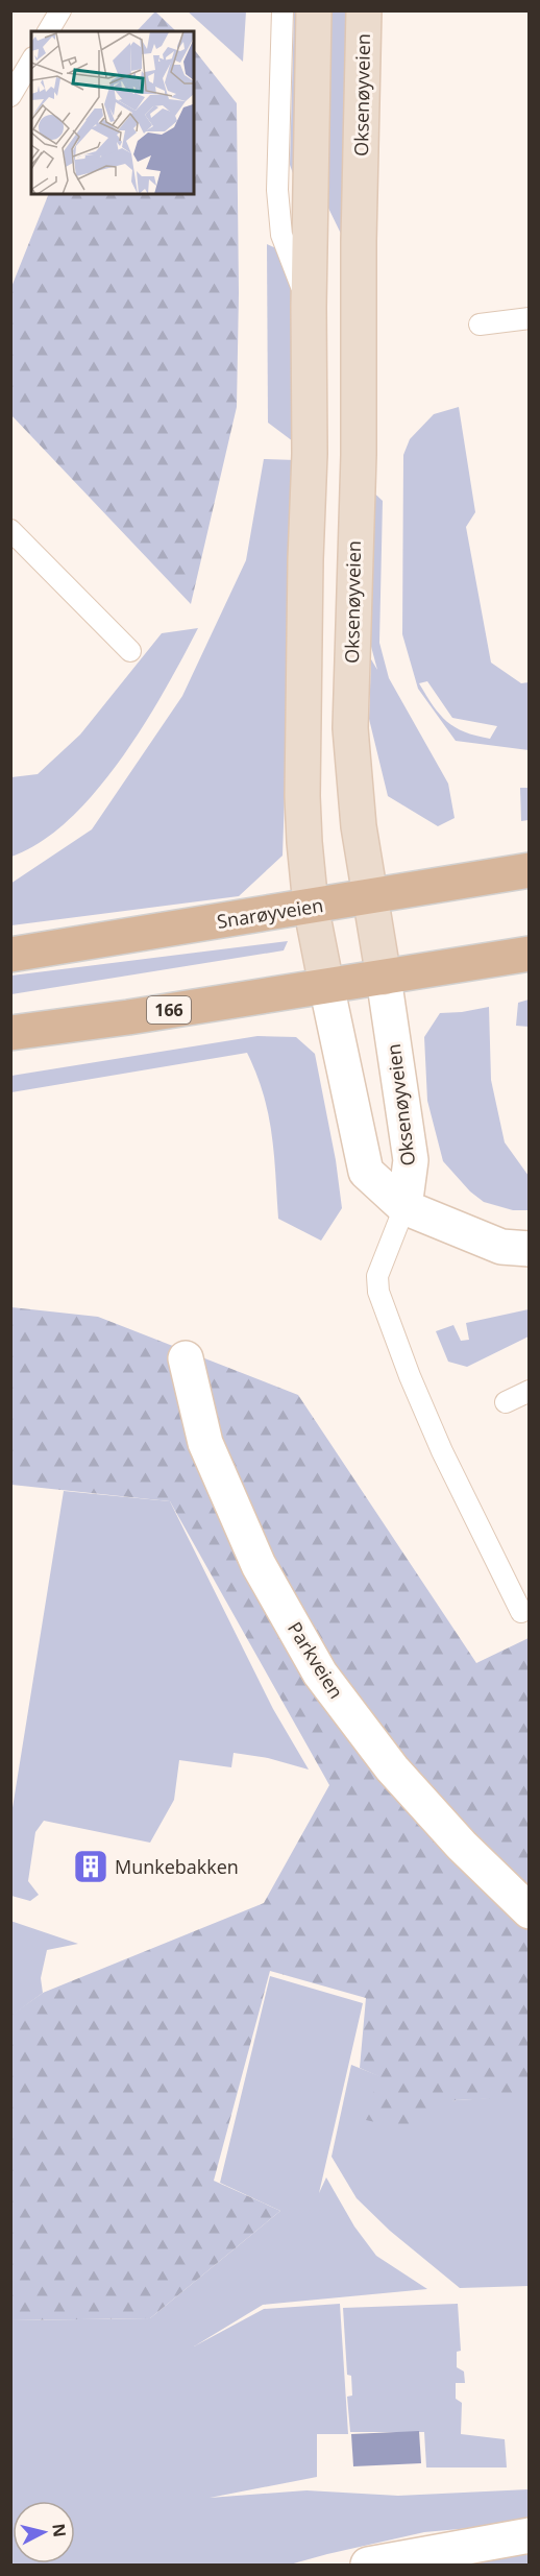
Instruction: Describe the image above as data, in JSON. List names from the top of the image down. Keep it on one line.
{"streets":{"main road":["Snarøyveien","166"],"street":["Oksenøyveien","Parkveien"]},"crossings":[["Oksenøyveien","Snarøyveien"],["Oksenøyveien","166"]],"places":{"building":["Munkebakken"]},"north":"right"}
